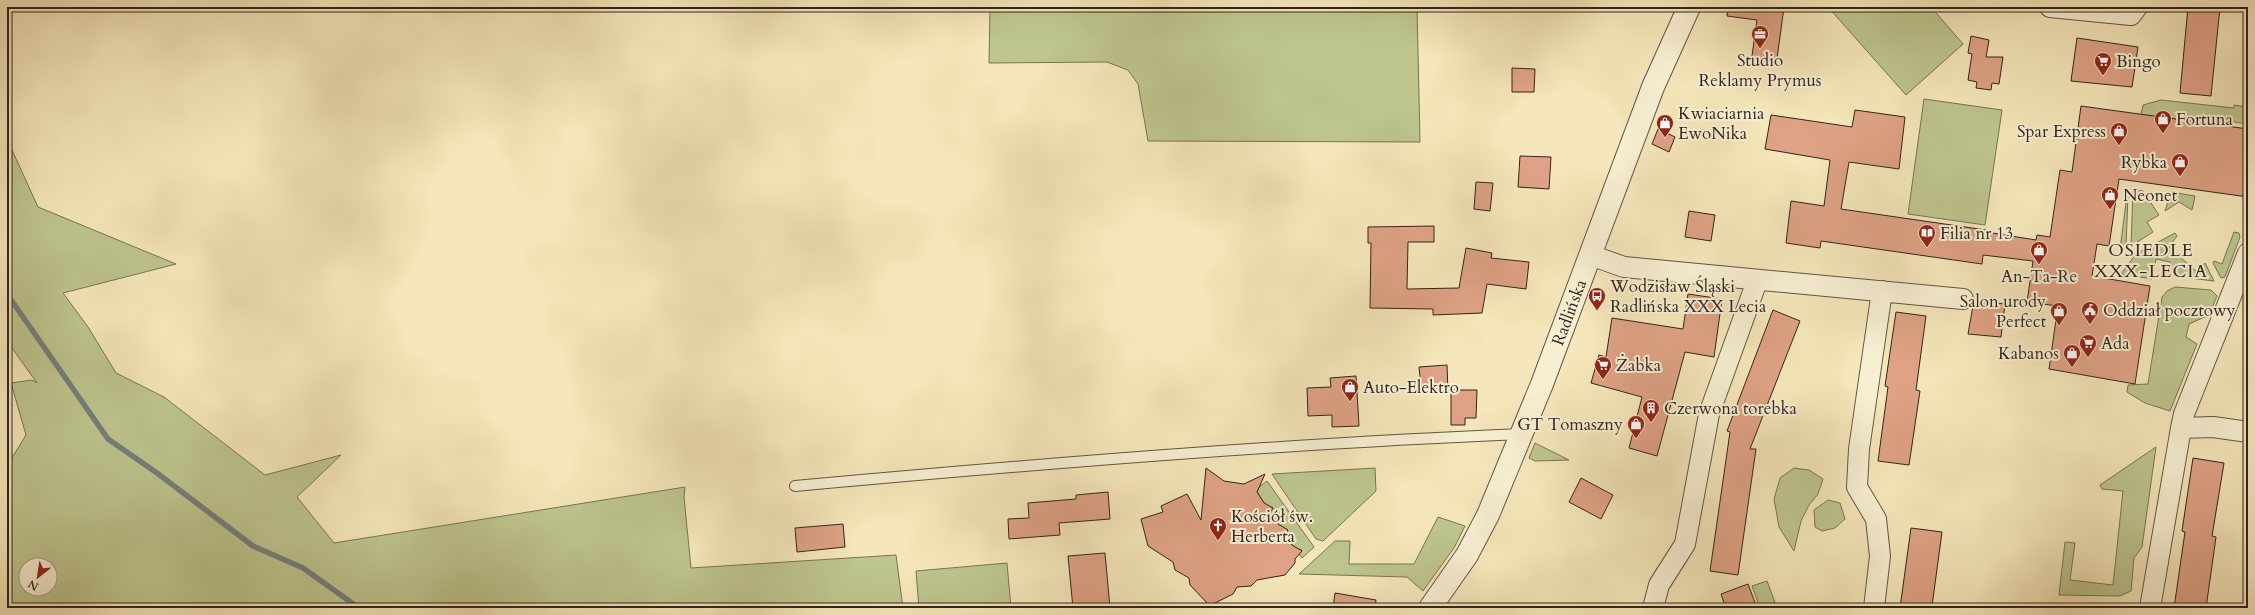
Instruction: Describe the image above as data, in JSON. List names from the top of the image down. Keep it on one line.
{"streets":{"street":["Radlińska"]},"districts":["OSIEDLE XXX-LECIA"],"places":{"office":["Studio Reklamy Prymus"],"supermarket":["Bingo","Ada","Żabka"],"shop":["Fortuna","Kwiaciarnia EwoNika","Spar Express","Rybka","Neonet","An-Ta-Re","Salon urody Perfect","Kabanos","Auto-Elektro","GT Tomaszny"],"library":["Filia nr 13"],"bus stop":["Wodzisław Śląski Radlińska XXX Lecia"],"public building":["Oddział pocztowy"],"building":["Czerwona torebka"],"church":["Kościół św. Herberta"]},"north":"bottom left"}
